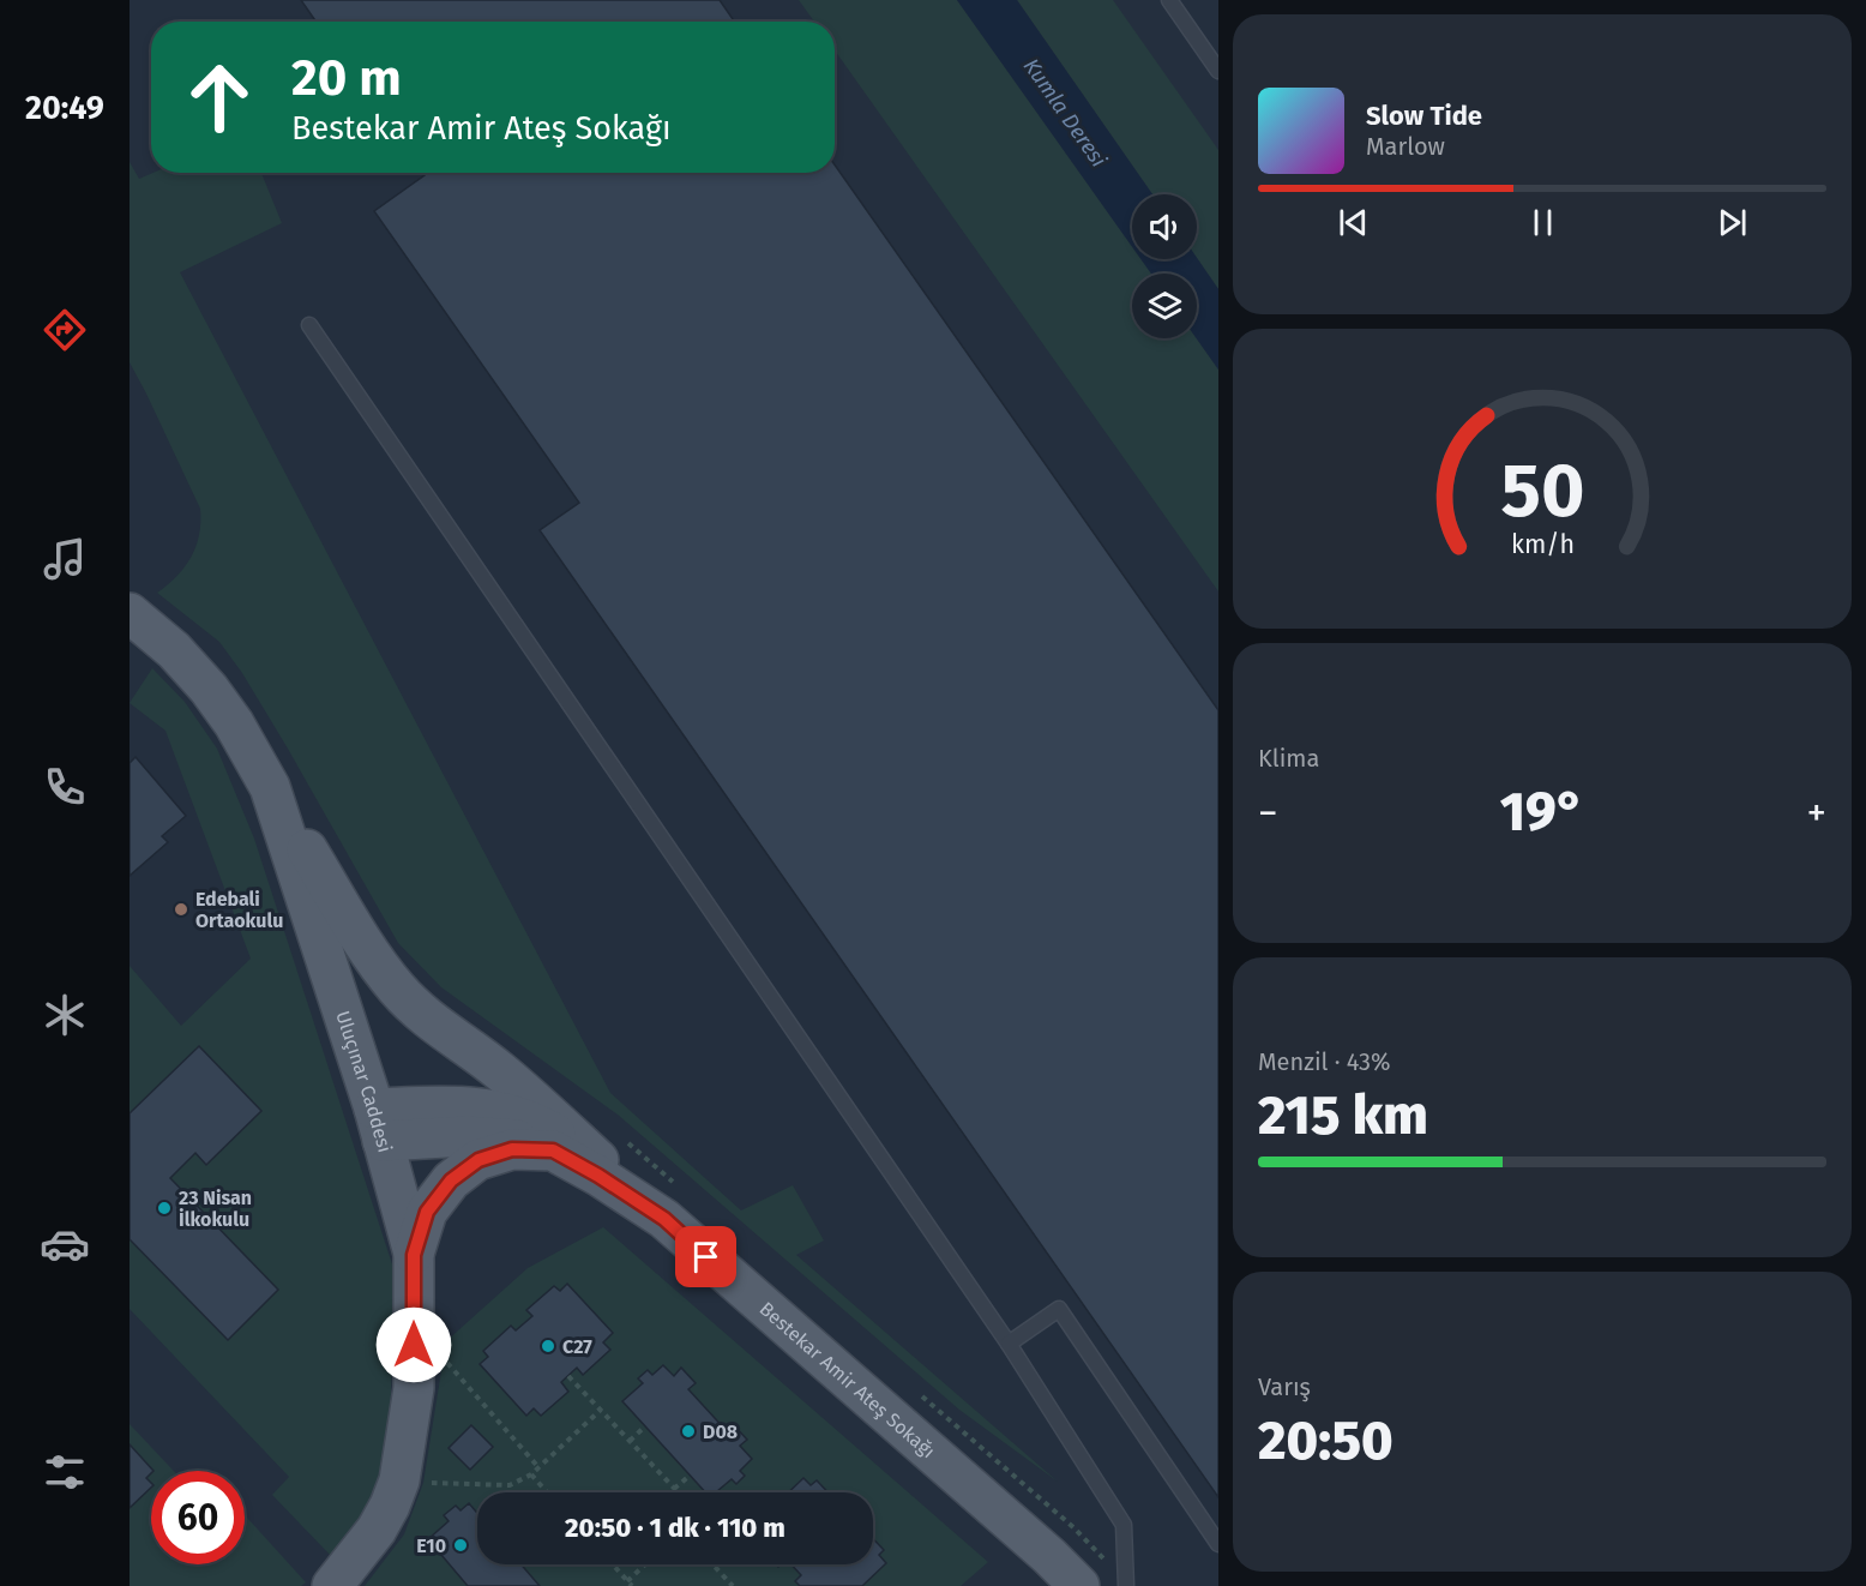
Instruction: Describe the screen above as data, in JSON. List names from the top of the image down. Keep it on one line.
{"streets":{"main road":["Uluçınar Caddesi","Bestekar Amir Ateş Sokağı"]},"crossings":[["Uluçınar Caddesi","Bestekar Amir Ateş Sokağı"]],"water":["Kumla Deresi"],"places":["Edebali Ortaokulu","23 Nisan İlkokulu","C27","D08","E10"],"page":{"tabs":"20:49","turn":["20 m","Bestekar Amir Ateş Sokağı"],"song":["Slow Tide","Marlow"],"tile":["Klima",["Menzil · 43%","215 km"],["Varış","20:50"]],"heat":["−","19°","+"],"limit":"60","trip":"20:50 · 1 dk · 110 m","gauge":["50","km/h"]}}
